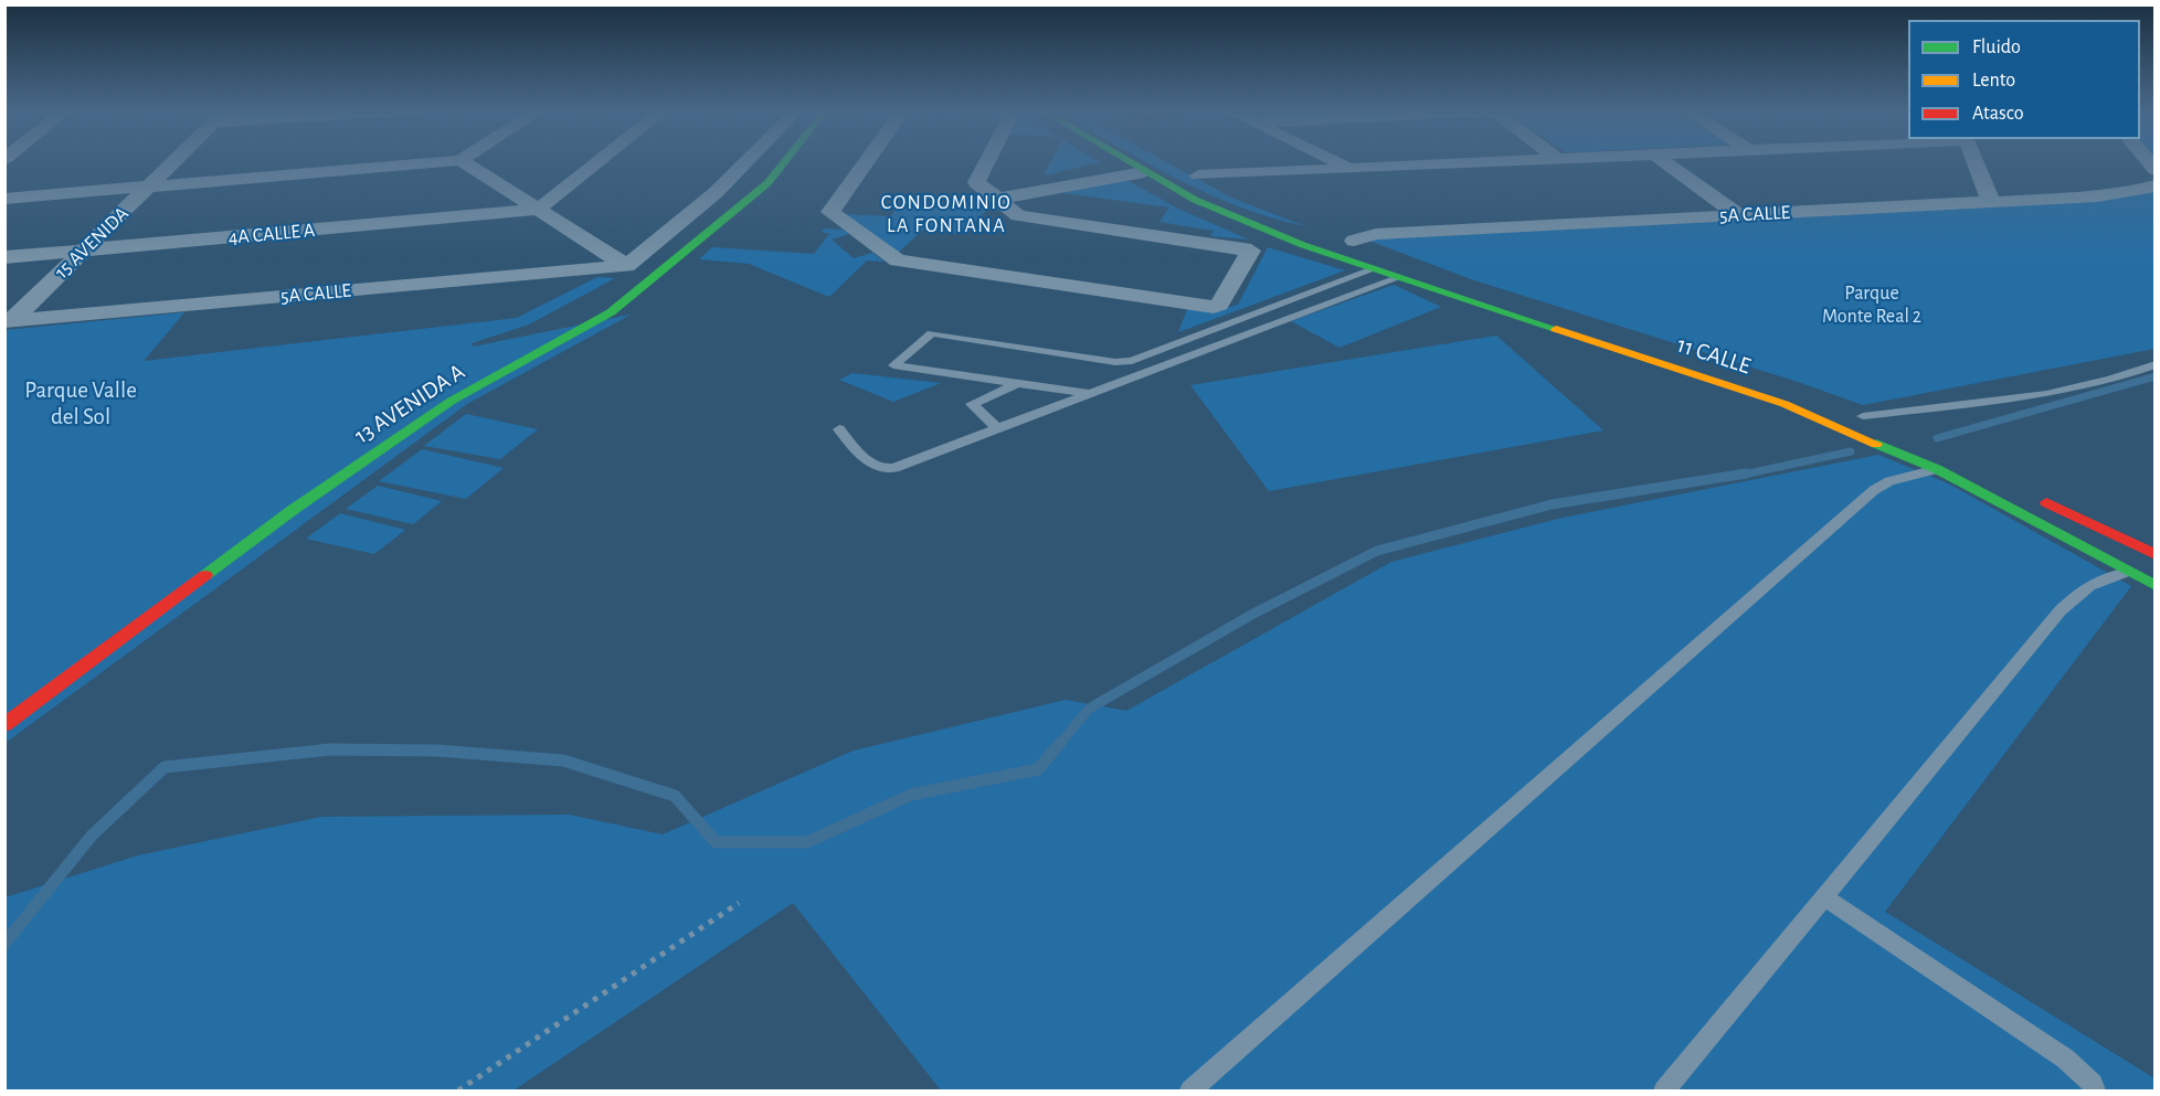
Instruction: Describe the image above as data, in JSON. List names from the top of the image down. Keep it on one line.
{"streets":{"main road":["11 CALLE","13 AVENIDA A"],"street":["5A CALLE","4A CALLE A","15 AVENIDA"]},"crossings":[["5A CALLE","15 AVENIDA"],["4A CALLE A","15 AVENIDA"]],"districts":["CONDOMINIO LA FONTANA"],"parks":["Parque Monte Real 2","Parque Valle del Sol"],"legend":["Fluido","Lento","Atasco"]}
